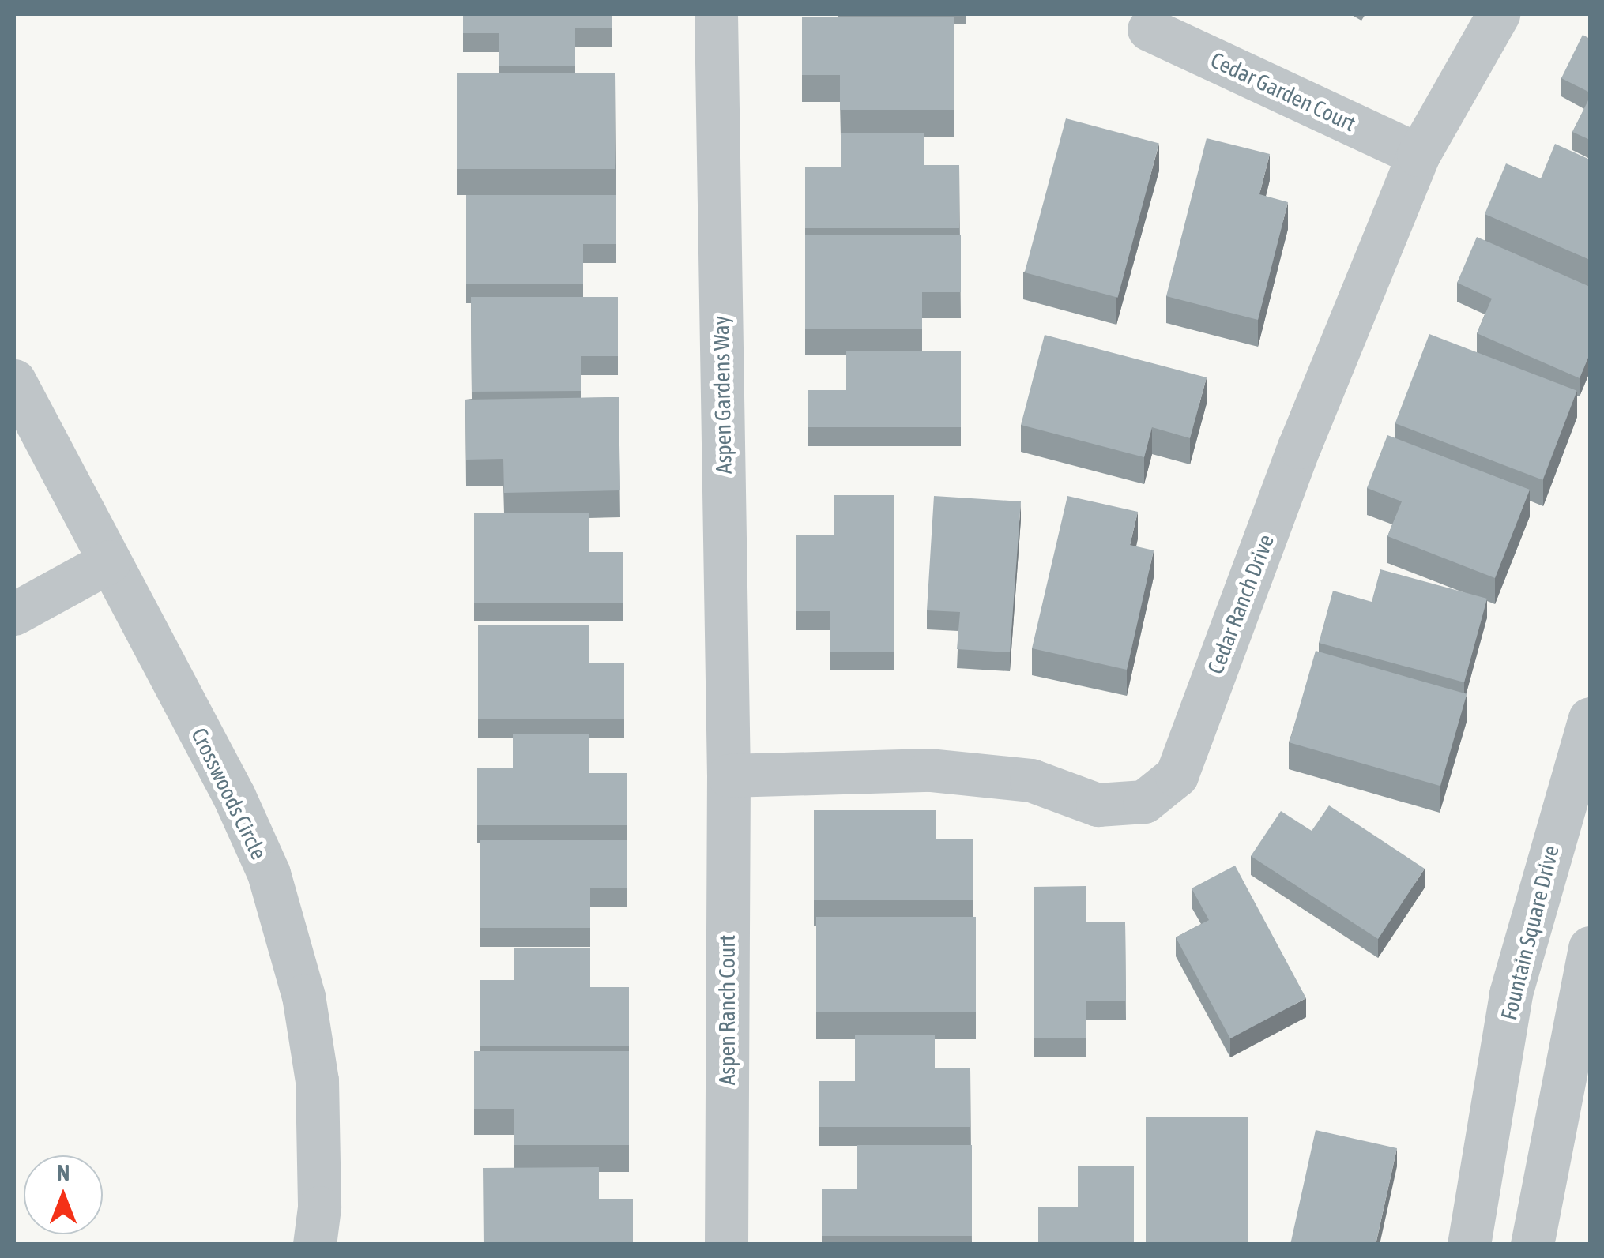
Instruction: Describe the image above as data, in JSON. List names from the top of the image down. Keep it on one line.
{"streets":{"street":["Cedar Garden Court","Aspen Gardens Way","Cedar Ranch Drive","Crosswoods Circle","Fountain Square Drive","Aspen Ranch Court"]},"crossings":[["Cedar Garden Court","Cedar Ranch Drive"],["Aspen Gardens Way","Cedar Ranch Drive"],["Aspen Gardens Way","Aspen Ranch Court"],["Cedar Ranch Drive","Aspen Ranch Court"]],"north":"top"}
